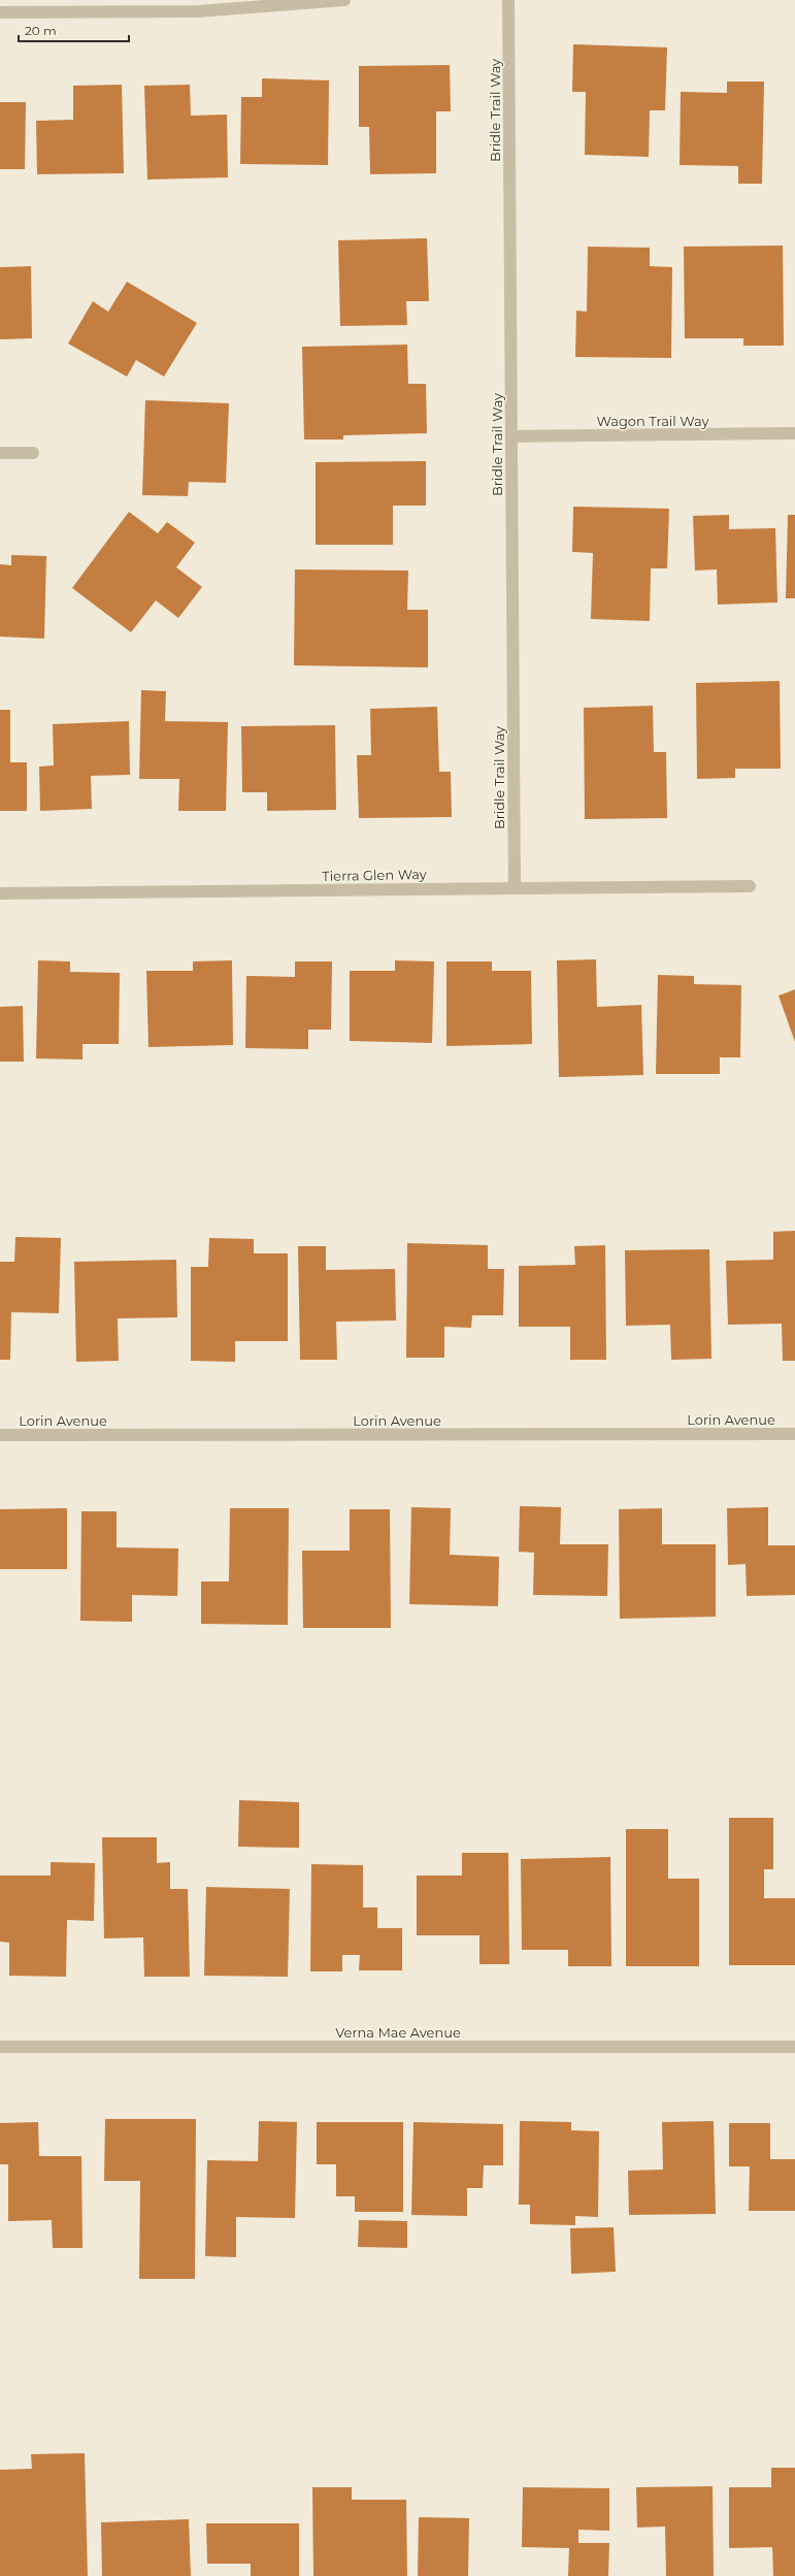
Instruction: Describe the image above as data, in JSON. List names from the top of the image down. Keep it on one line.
{"streets":{"street":["Bridle Trail Way","Wagon Trail Way","Tierra Glen Way","Lorin Avenue","Verna Mae Avenue"]},"crossings":[["Bridle Trail Way","Wagon Trail Way"],["Bridle Trail Way","Tierra Glen Way"]],"scale_bar":"20 m"}
